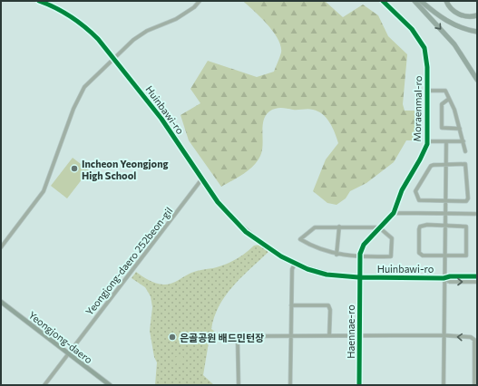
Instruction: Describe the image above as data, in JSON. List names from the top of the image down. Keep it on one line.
{"streets":{"main road":["Yeongjong-daero"],"street":["Moraenmal-ro","Huinbawi-ro","Yeongjong-daero 252beon-gil","Haennae-ro"]},"crossings":[["Moraenmal-ro","Huinbawi-ro"],["Moraenmal-ro","Haennae-ro"],["Huinbawi-ro","Yeongjong-daero 252beon-gil"],["Huinbawi-ro","Haennae-ro"],["Yeongjong-daero 252beon-gil","Yeongjong-daero"]],"places":["Incheon Yeongjong High School","은골공원 배드민턴장"]}
